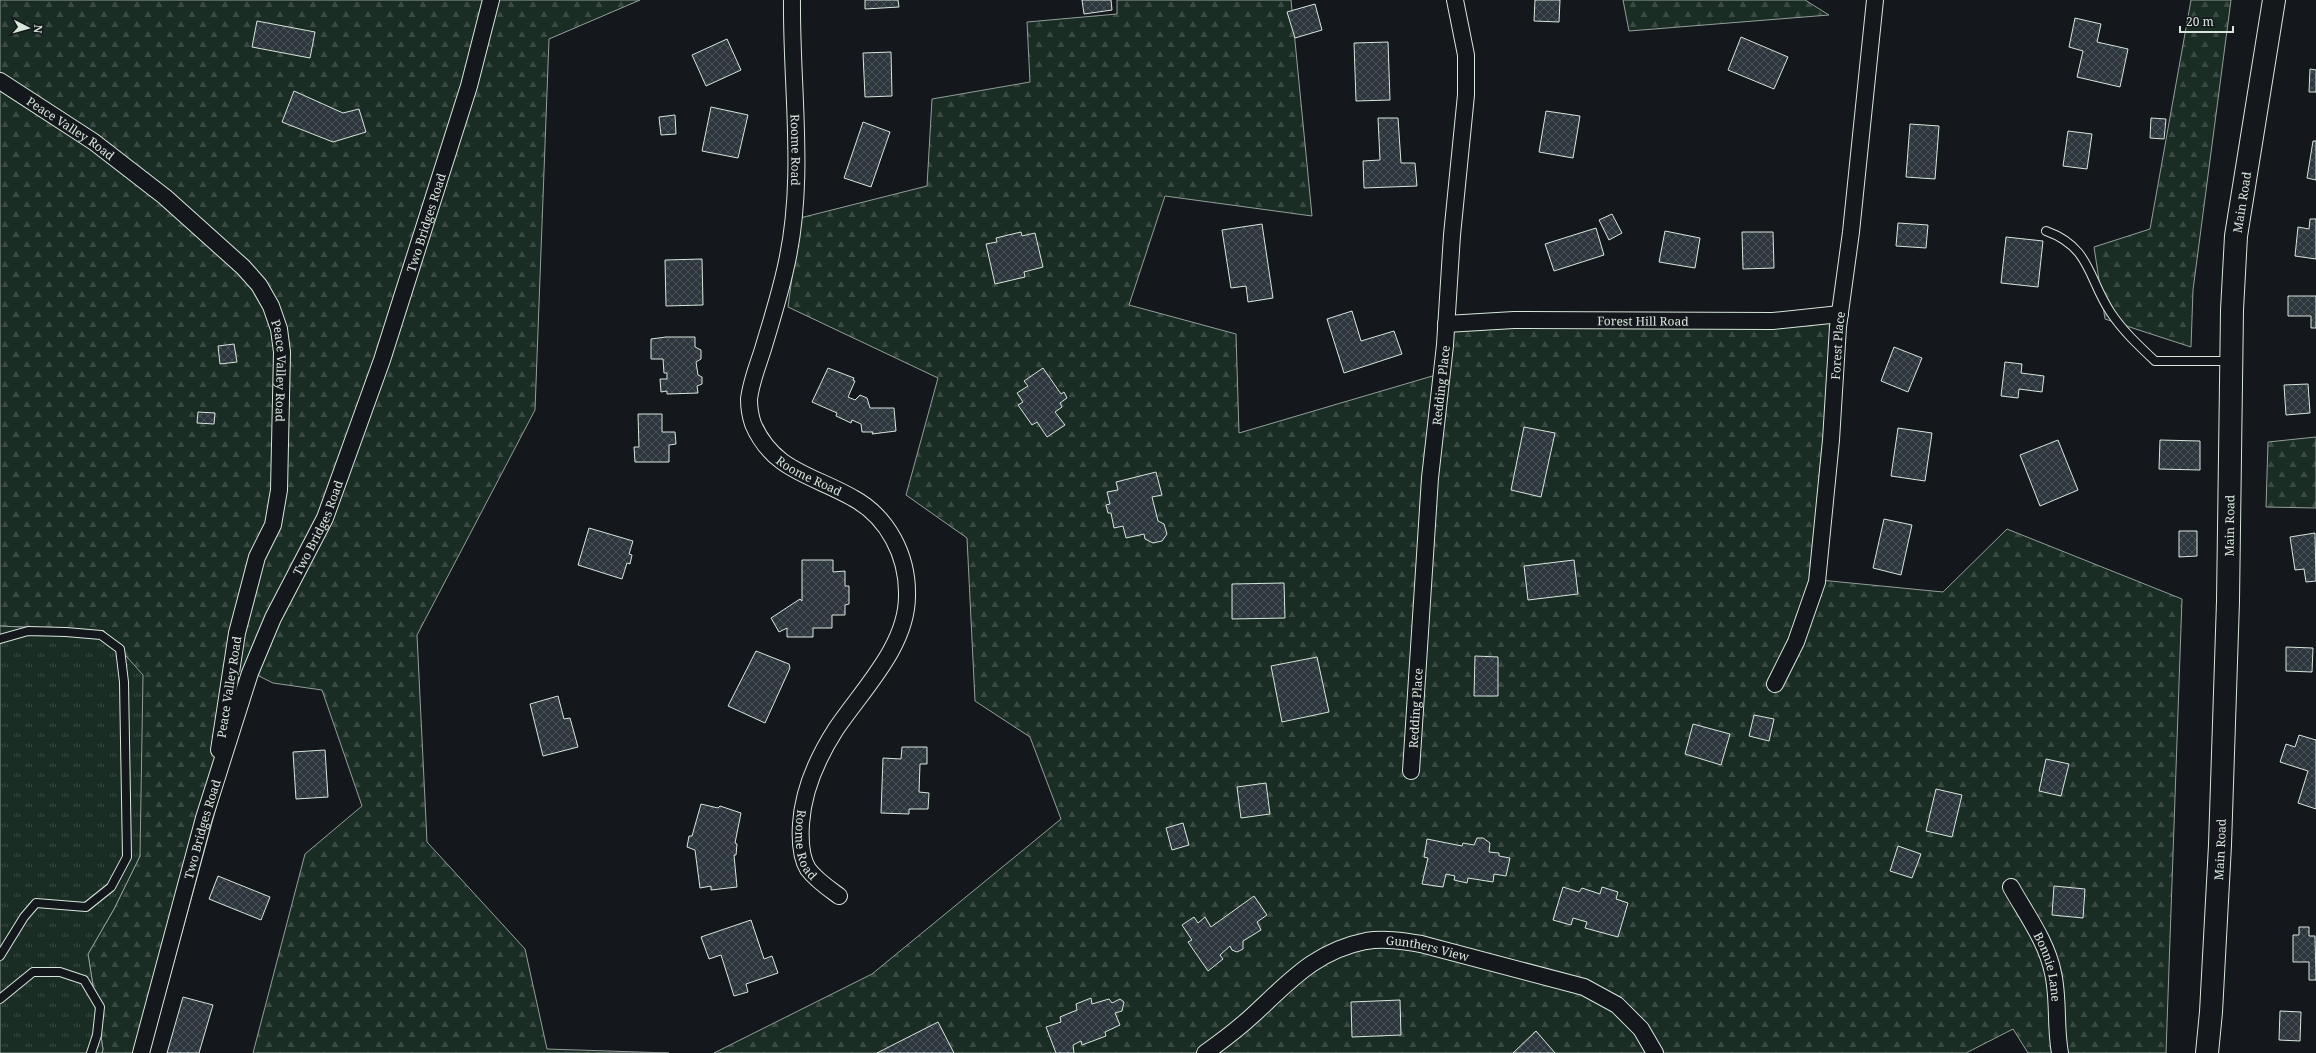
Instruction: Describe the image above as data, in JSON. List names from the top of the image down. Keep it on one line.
{"streets":{"main road":["Main Road"],"street":["Peace Valley Road","Roome Road","Two Bridges Road","Forest Hill Road","Forest Place","Redding Place","Gunthers View","Bonnie Lane"]},"crossings":[["Peace Valley Road","Two Bridges Road"],["Forest Hill Road","Forest Place"],["Forest Hill Road","Redding Place"]],"scale_bar":"20 m","north":"right"}
